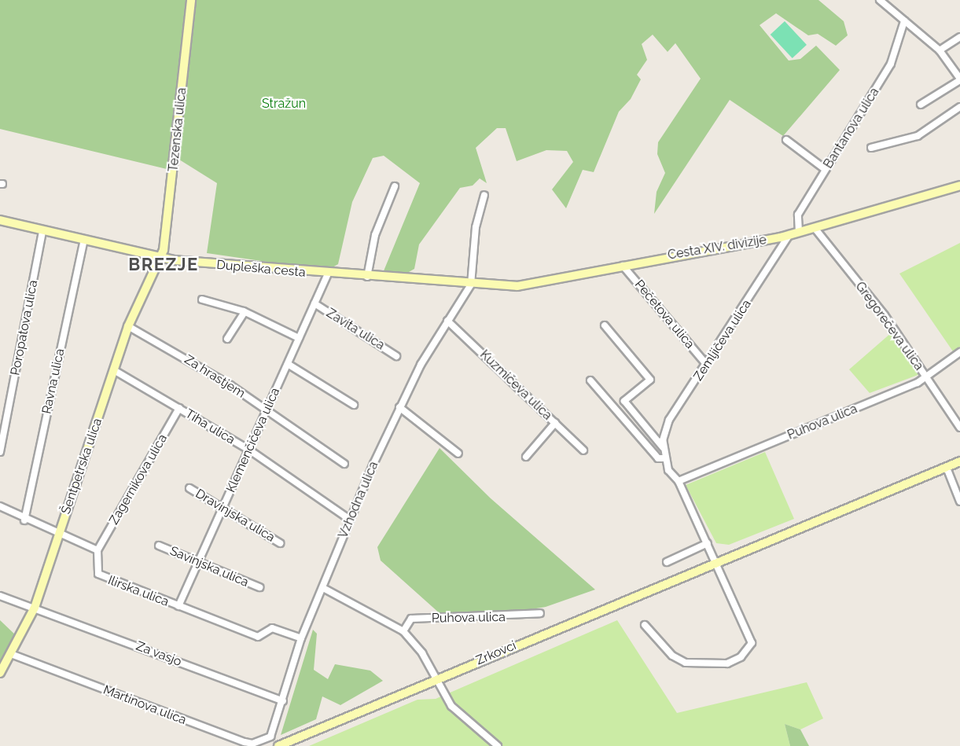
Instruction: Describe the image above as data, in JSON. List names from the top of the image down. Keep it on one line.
{"streets":{"street":["Bantanova ulica","Tezenska ulica","Cesta XIV. divizije","Dupleška cesta","Pečetova ulica","Gregorečeva ulica","Poropatova ulica","Zavita ulica","Zemljičeva ulica","Za hrastjem","Ravna ulica","Kuzmičeva ulica","Puhova ulica","Tiha ulica","Klemenčičeva ulica","Šentpetrska ulica","Zagernikova ulica","Vzhodna ulica","Dravinjska ulica","Savinjska ulica","Ilirska ulica","Zrkovci","Za vasjo","Martinova ulica"]},"crossings":[["Bantanova ulica","Cesta XIV. divizije"],["Tezenska ulica","Dupleška cesta"],["Tezenska ulica","Šentpetrska ulica"],["Cesta XIV. divizije","Dupleška cesta"],["Cesta XIV. divizije","Pečetova ulica"],["Cesta XIV. divizije","Gregorečeva ulica"],["Cesta XIV. divizije","Zemljičeva ulica"],["Cesta XIV. divizije","Vzhodna ulica"],["Dupleška cesta","Poropatova ulica"],["Dupleška cesta","Ravna ulica"],["Dupleška cesta","Klemenčičeva ulica"],["Dupleška cesta","Šentpetrska ulica"],["Dupleška cesta","Vzhodna ulica"],["Pečetova ulica","Zemljičeva ulica"],["Gregorečeva ulica","Puhova ulica"],["Zavita ulica","Klemenčičeva ulica"],["Zemljičeva ulica","Puhova ulica"],["Zemljičeva ulica","Zrkovci"],["Za hrastjem","Klemenčičeva ulica"],["Za hrastjem","Šentpetrska ulica"],["Kuzmičeva ulica","Vzhodna ulica"],["Tiha ulica","Klemenčičeva ulica"],["Tiha ulica","Šentpetrska ulica"],["Tiha ulica","Zagernikova ulica"],["Tiha ulica","Vzhodna ulica"],["Klemenčičeva ulica","Dravinjska ulica"],["Klemenčičeva ulica","Savinjska ulica"],["Klemenčičeva ulica","Ilirska ulica"],["Šentpetrska ulica","Za vasjo"],["Šentpetrska ulica","Martinova ulica"],["Zagernikova ulica","Ilirska ulica"],["Vzhodna ulica","Ilirska ulica"],["Vzhodna ulica","Za vasjo"],["Vzhodna ulica","Martinova ulica"]],"districts":["BREZJE"],"parks":["Stražun"]}
